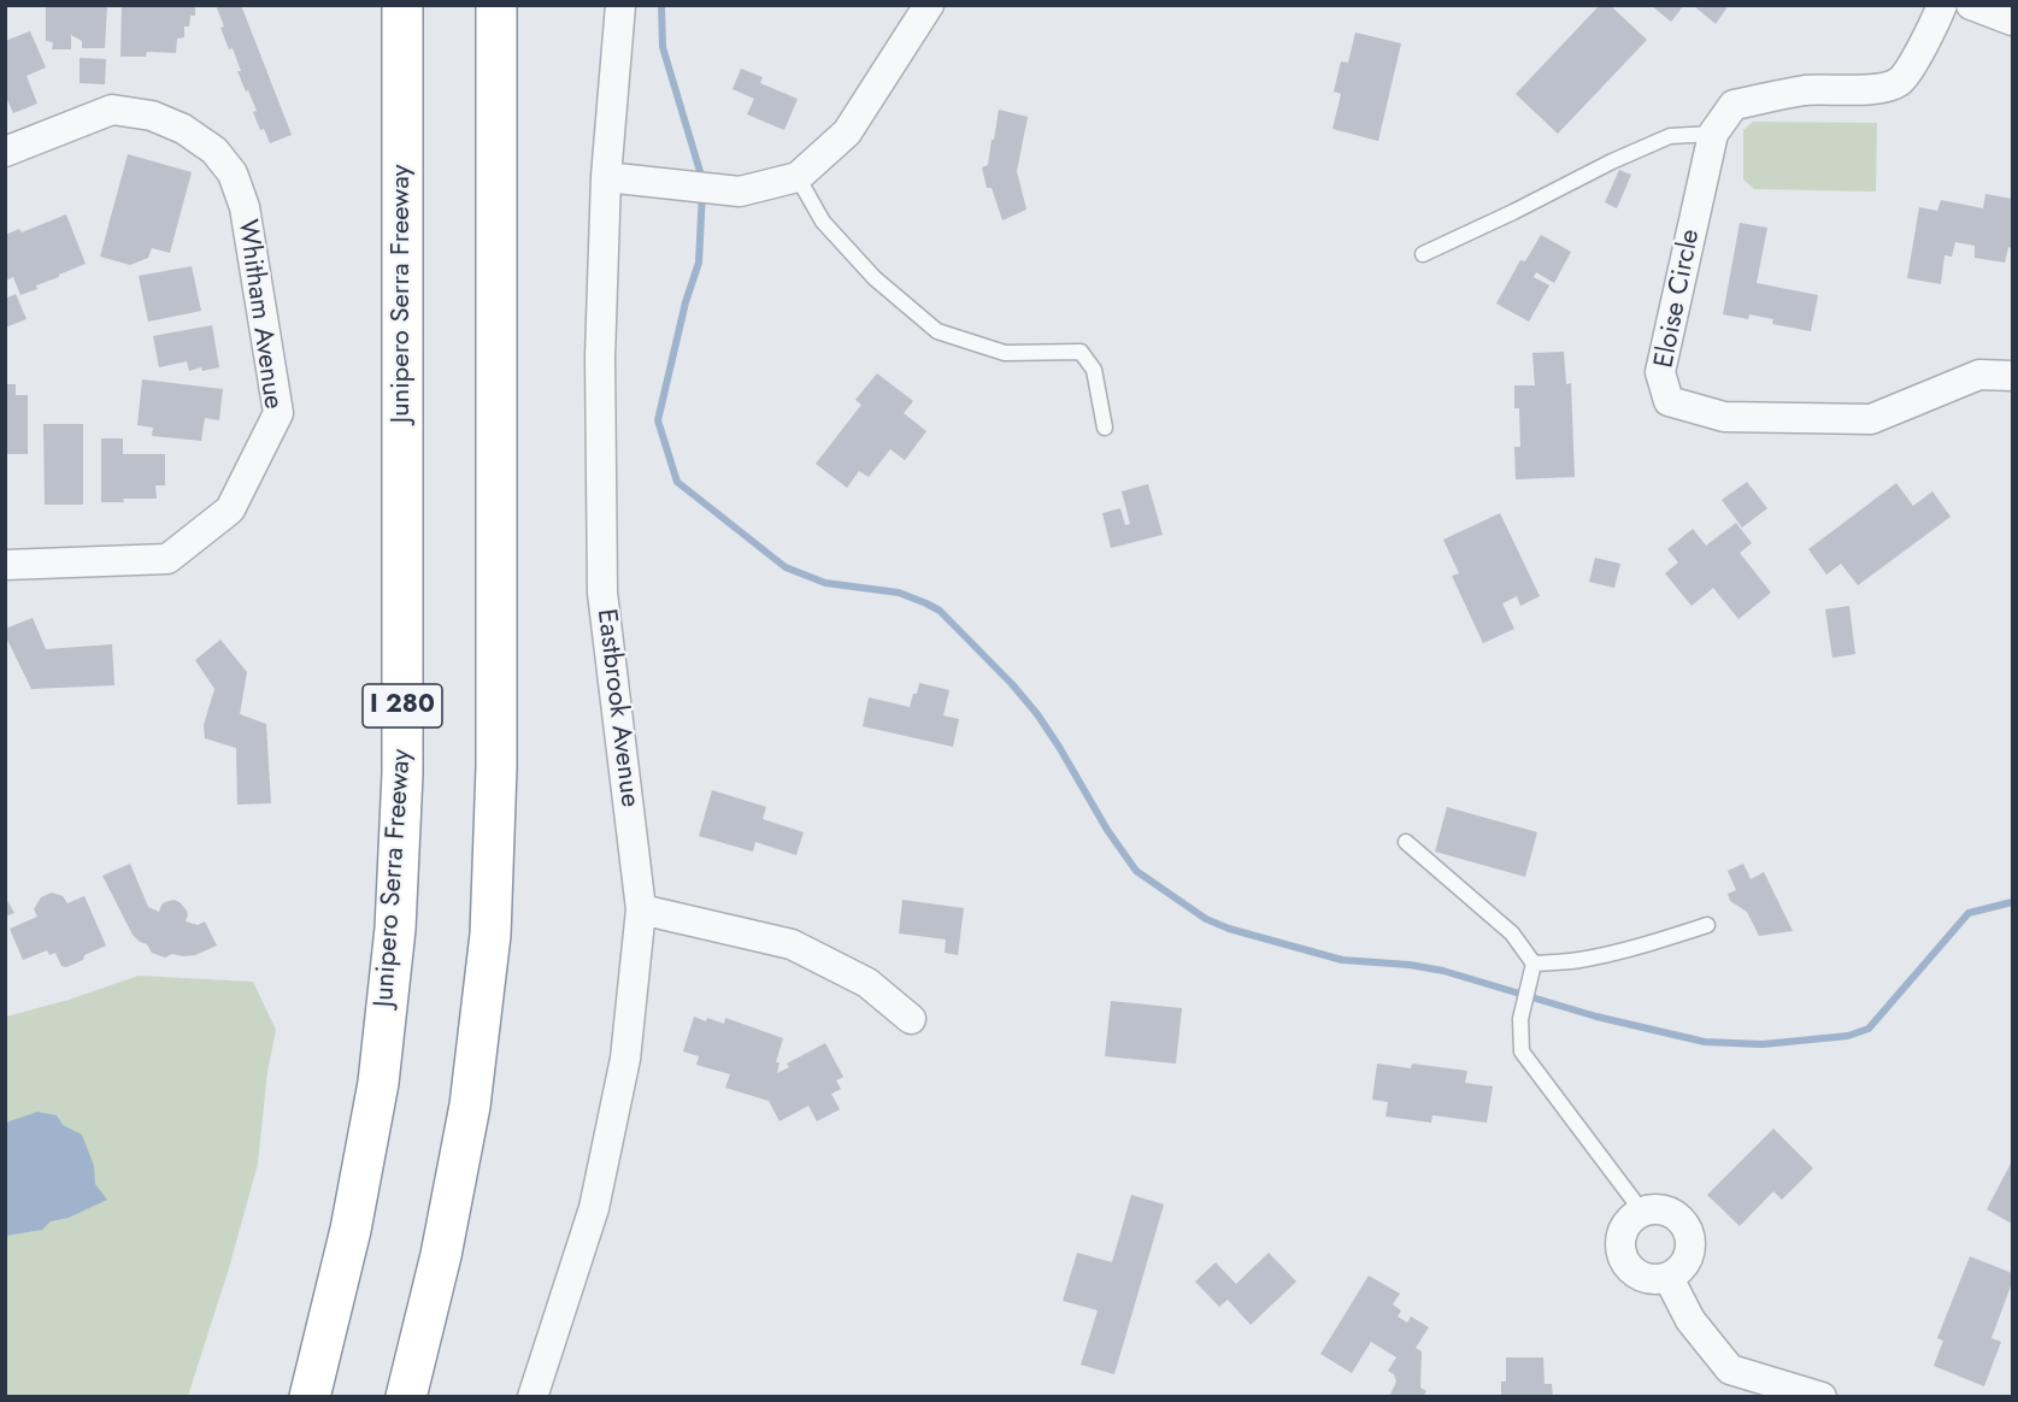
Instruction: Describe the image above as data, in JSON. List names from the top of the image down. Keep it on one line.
{"streets":{"highway":["Junipero Serra Freeway","I 280"],"street":["Eloise Circle","Whitham Avenue","Eastbrook Avenue"]}}
